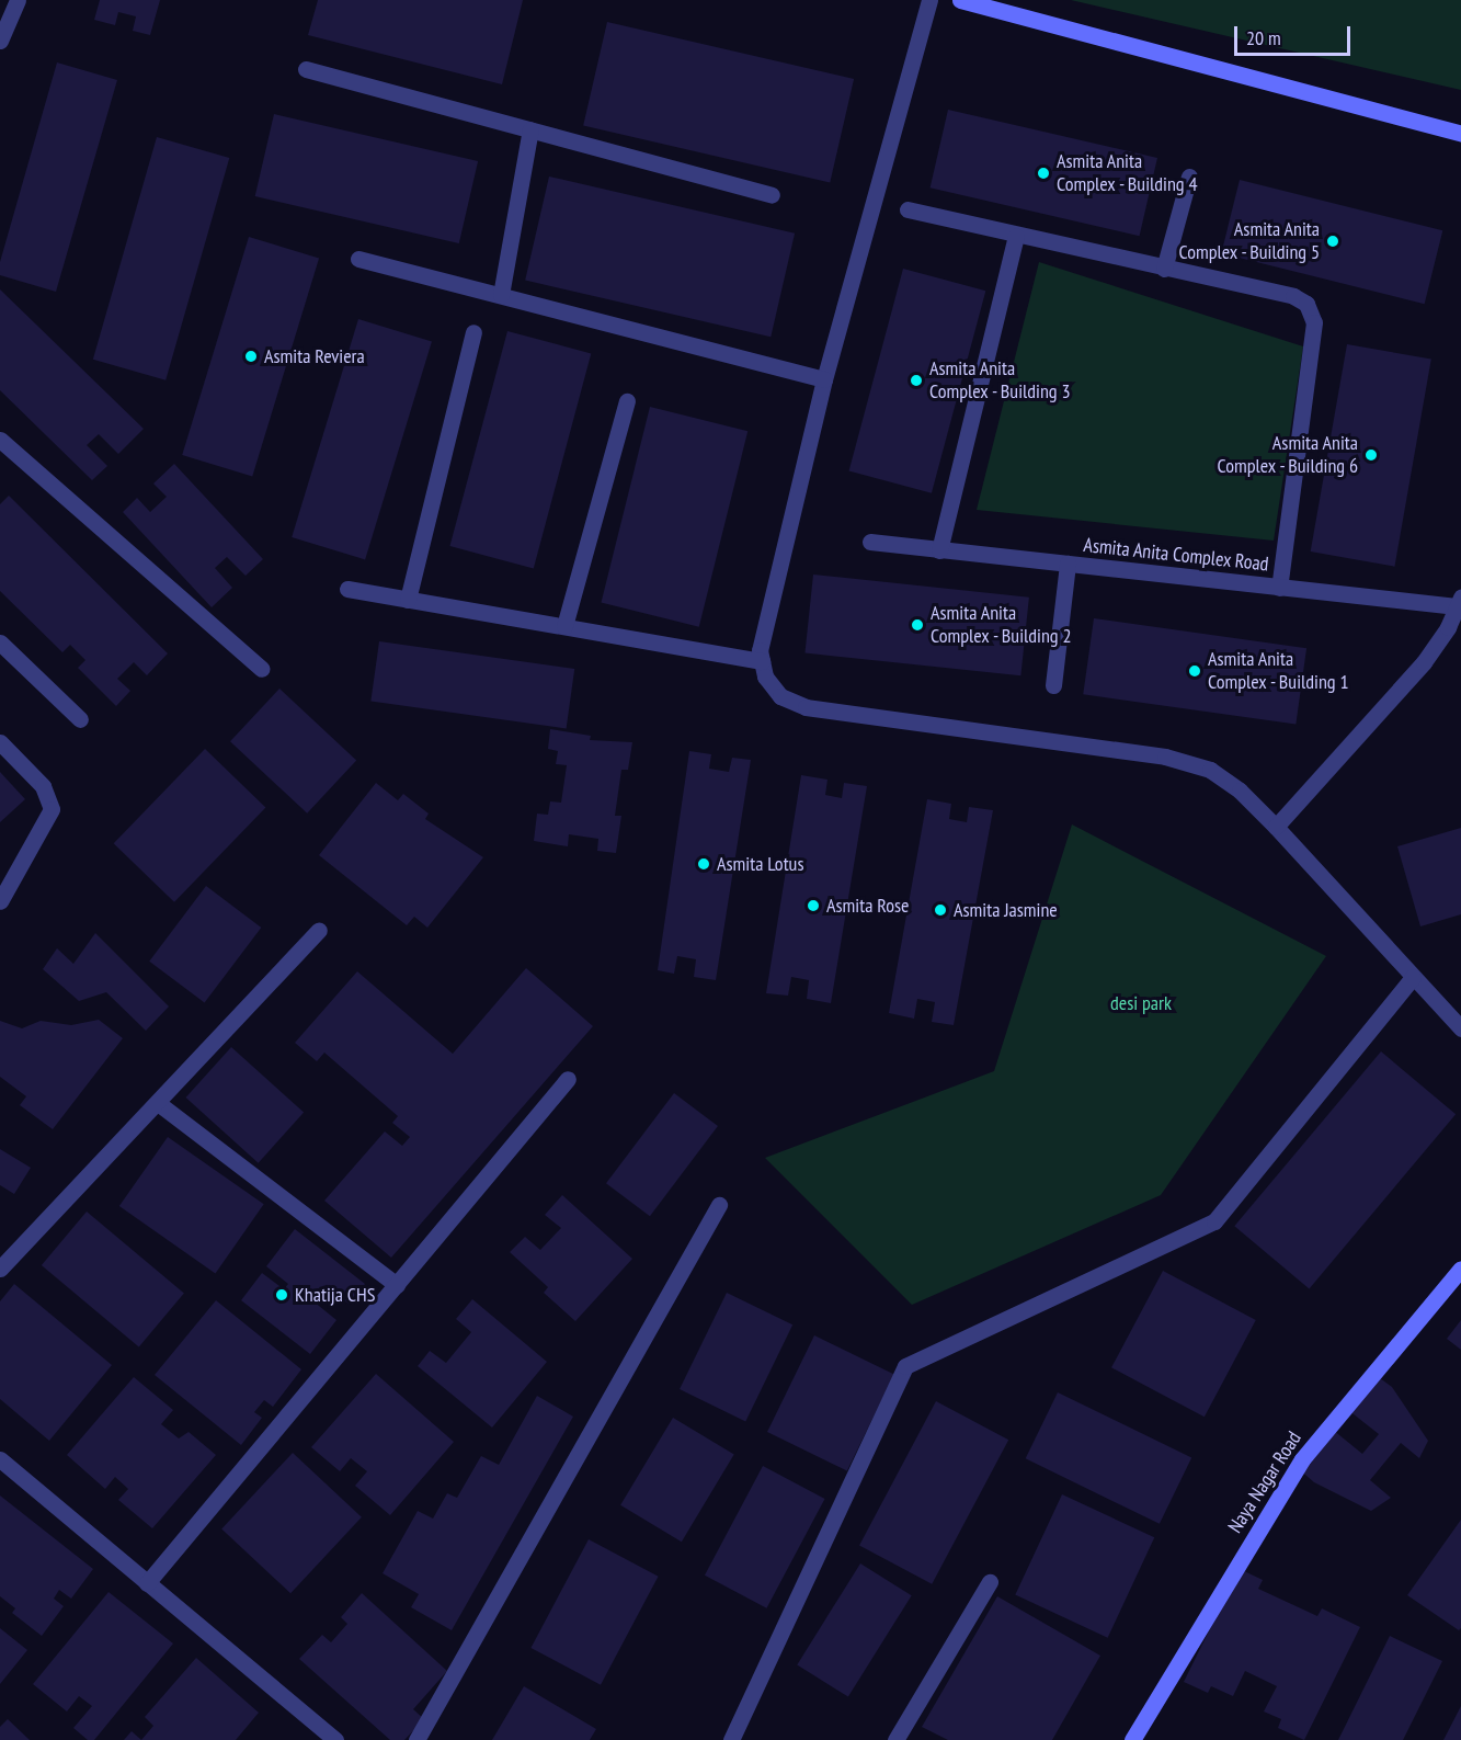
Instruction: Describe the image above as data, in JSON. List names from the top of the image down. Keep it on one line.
{"streets":{"street":["Asmita Anita Complex Road","Naya Nagar Road"]},"parks":["desi park"],"places":["Asmita Anita Complex - Building 4","Asmita Anita Complex - Building 5","Asmita Reviera","Asmita Anita Complex - Building 3","Asmita Anita Complex - Building 6","Asmita Anita Complex - Building 2","Asmita Anita Complex - Building 1","Asmita Lotus","Asmita Rose","Asmita Jasmine","Khatija CHS"],"scale_bar":"20 m"}
